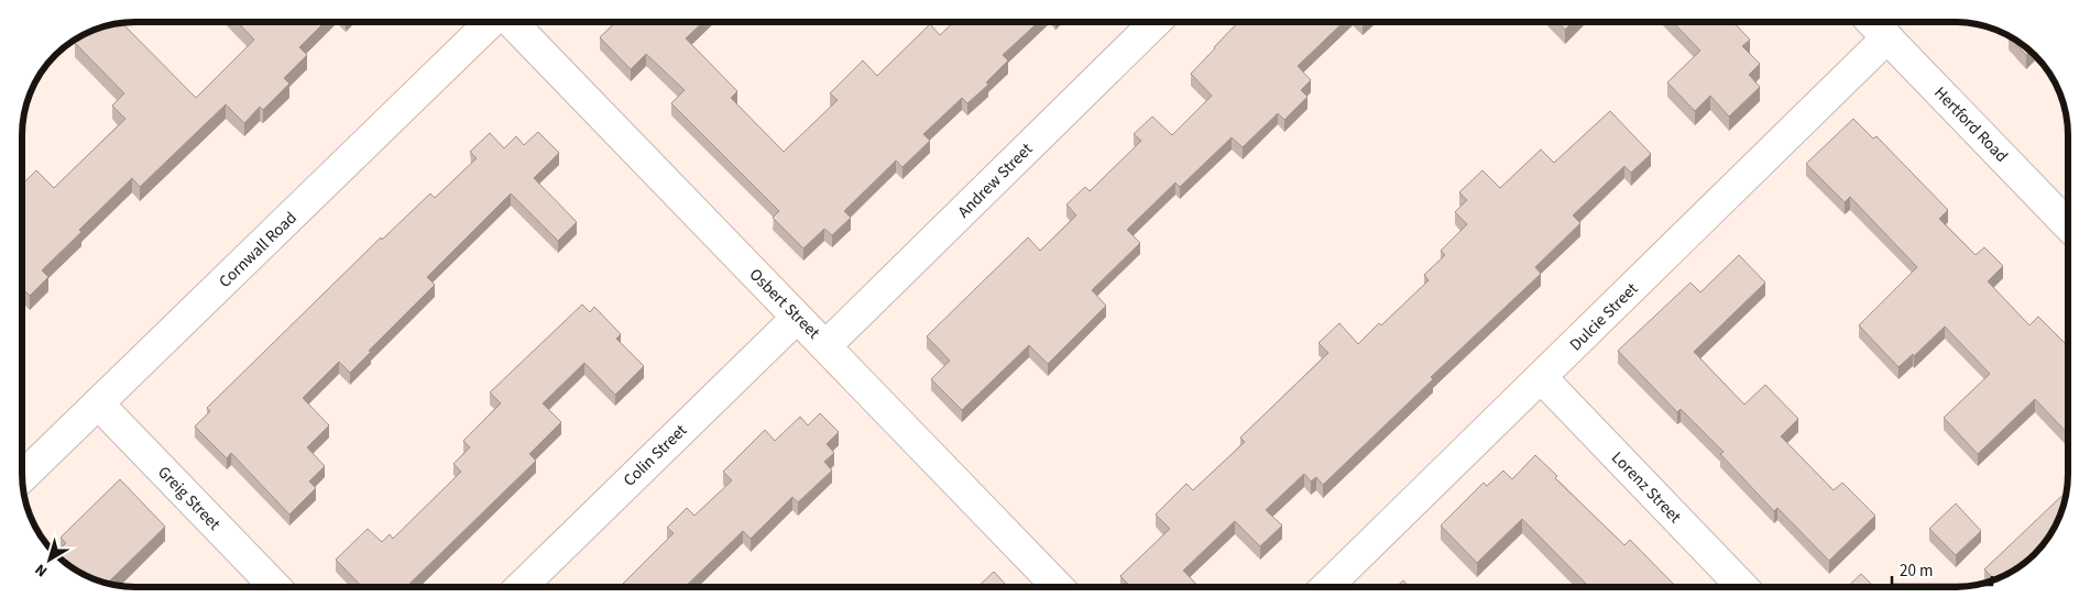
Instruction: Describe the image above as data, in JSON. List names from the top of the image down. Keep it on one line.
{"streets":{"street":["Hertford Road","Andrew Street","Cornwall Road","Osbert Street","Dulcie Street","Colin Street","Lorenz Street","Greig Street"]},"crossings":[["Hertford Road","Dulcie Street"],["Andrew Street","Osbert Street"],["Cornwall Road","Greig Street"],["Osbert Street","Colin Street"],["Dulcie Street","Lorenz Street"]],"scale_bar":"20 m","north":"bottom left"}
